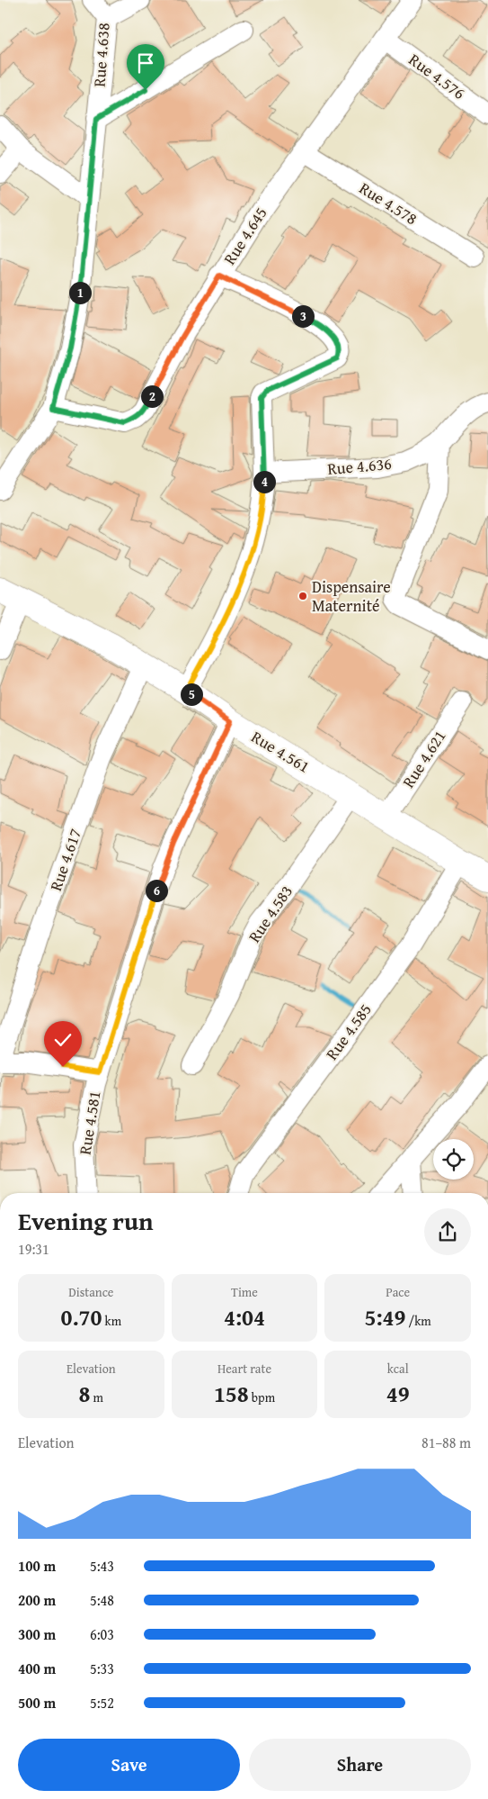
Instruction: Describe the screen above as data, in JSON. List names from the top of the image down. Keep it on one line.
{"streets":{"main road":["Rue 4.561"],"street":["Rue 4.638","Rue 4.576","Rue 4.578","Rue 4.645","Rue 4.636","Rue 4.621","Rue 4.617","Rue 4.583","Rue 4.585","Rue 4.581"]},"crossings":[["Rue 4.638","Rue 4.645"],["Rue 4.576","Rue 4.645"],["Rue 4.578","Rue 4.645"],["Rue 4.561","Rue 4.621"],["Rue 4.561","Rue 4.617"],["Rue 4.561","Rue 4.583"],["Rue 4.561","Rue 4.585"],["Rue 4.561","Rue 4.581"]],"places":["Dispensaire Maternité"],"page":{"pins":["1","3","2","4","5","6"],"heading":["Evening run","19:31"],"stats":[["Distance","0.70 km"],["Time","4:04"],["Pace","5:49 /km"],["Elevation","8 m"],["Heart rate","158 bpm"],["kcal","49"]],"chart":["Elevation","81–88 m"],"list":[{"name":"100 m","note":"5:43"},{"name":"200 m","note":"5:48"},{"name":"300 m","note":"6:03"},{"name":"400 m","note":"5:33"},{"name":"500 m","note":"5:52"}],"buttons":["Save","Share"]}}
